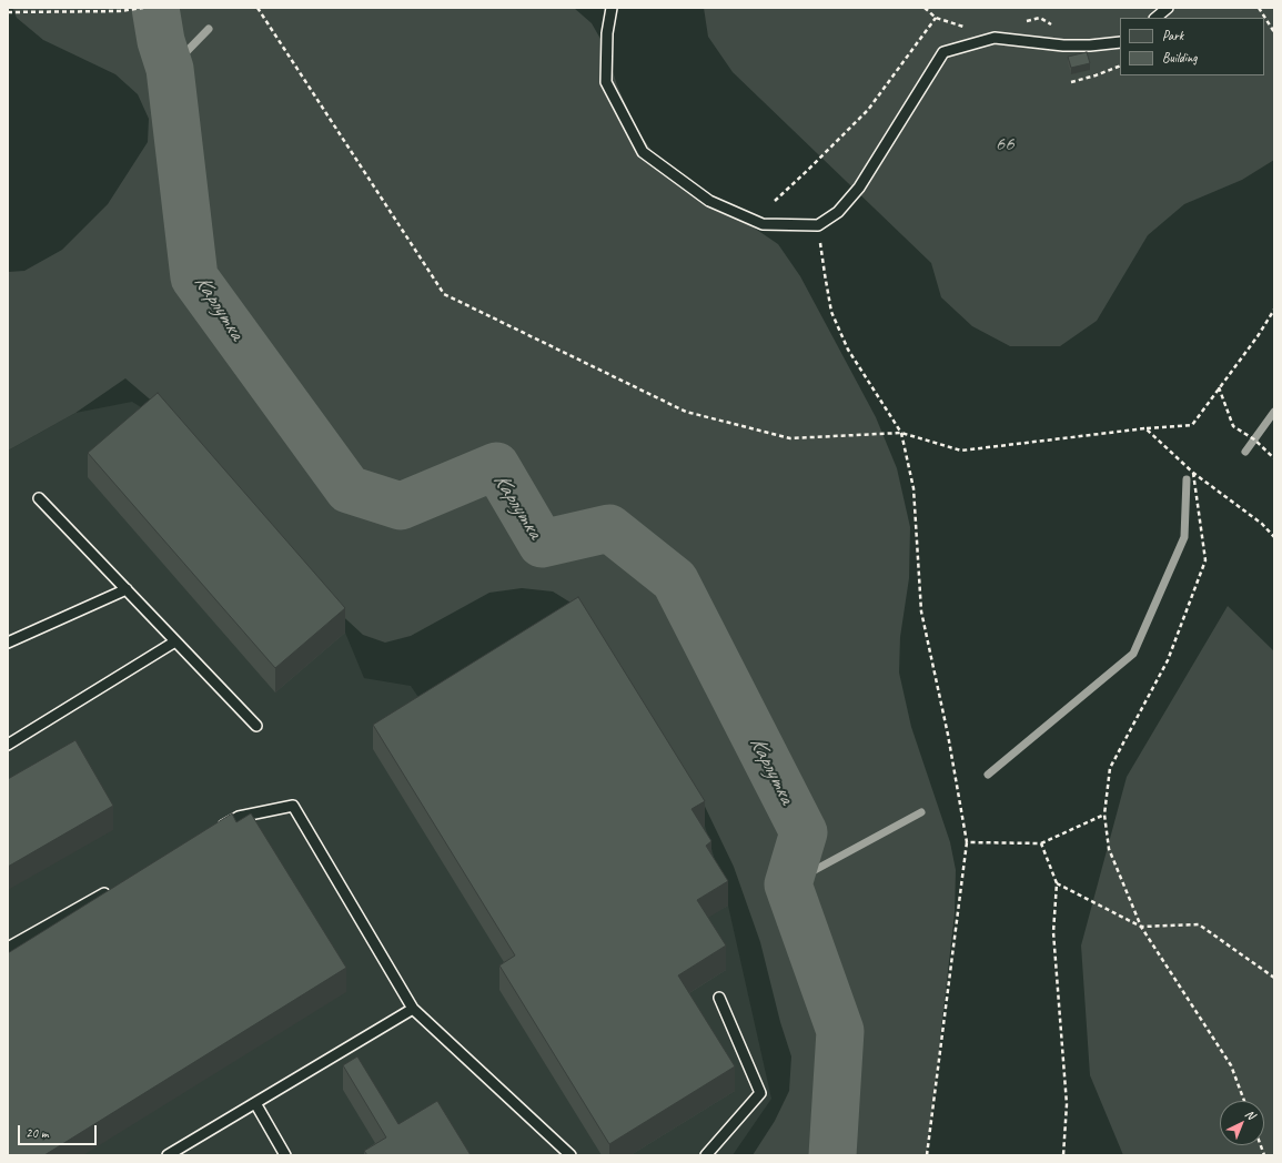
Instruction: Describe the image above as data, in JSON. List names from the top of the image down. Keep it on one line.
{"water":["Карлутка"],"parks":["66"],"legend":["Park","Building"],"scale_bar":"20 m","north":"top right"}
